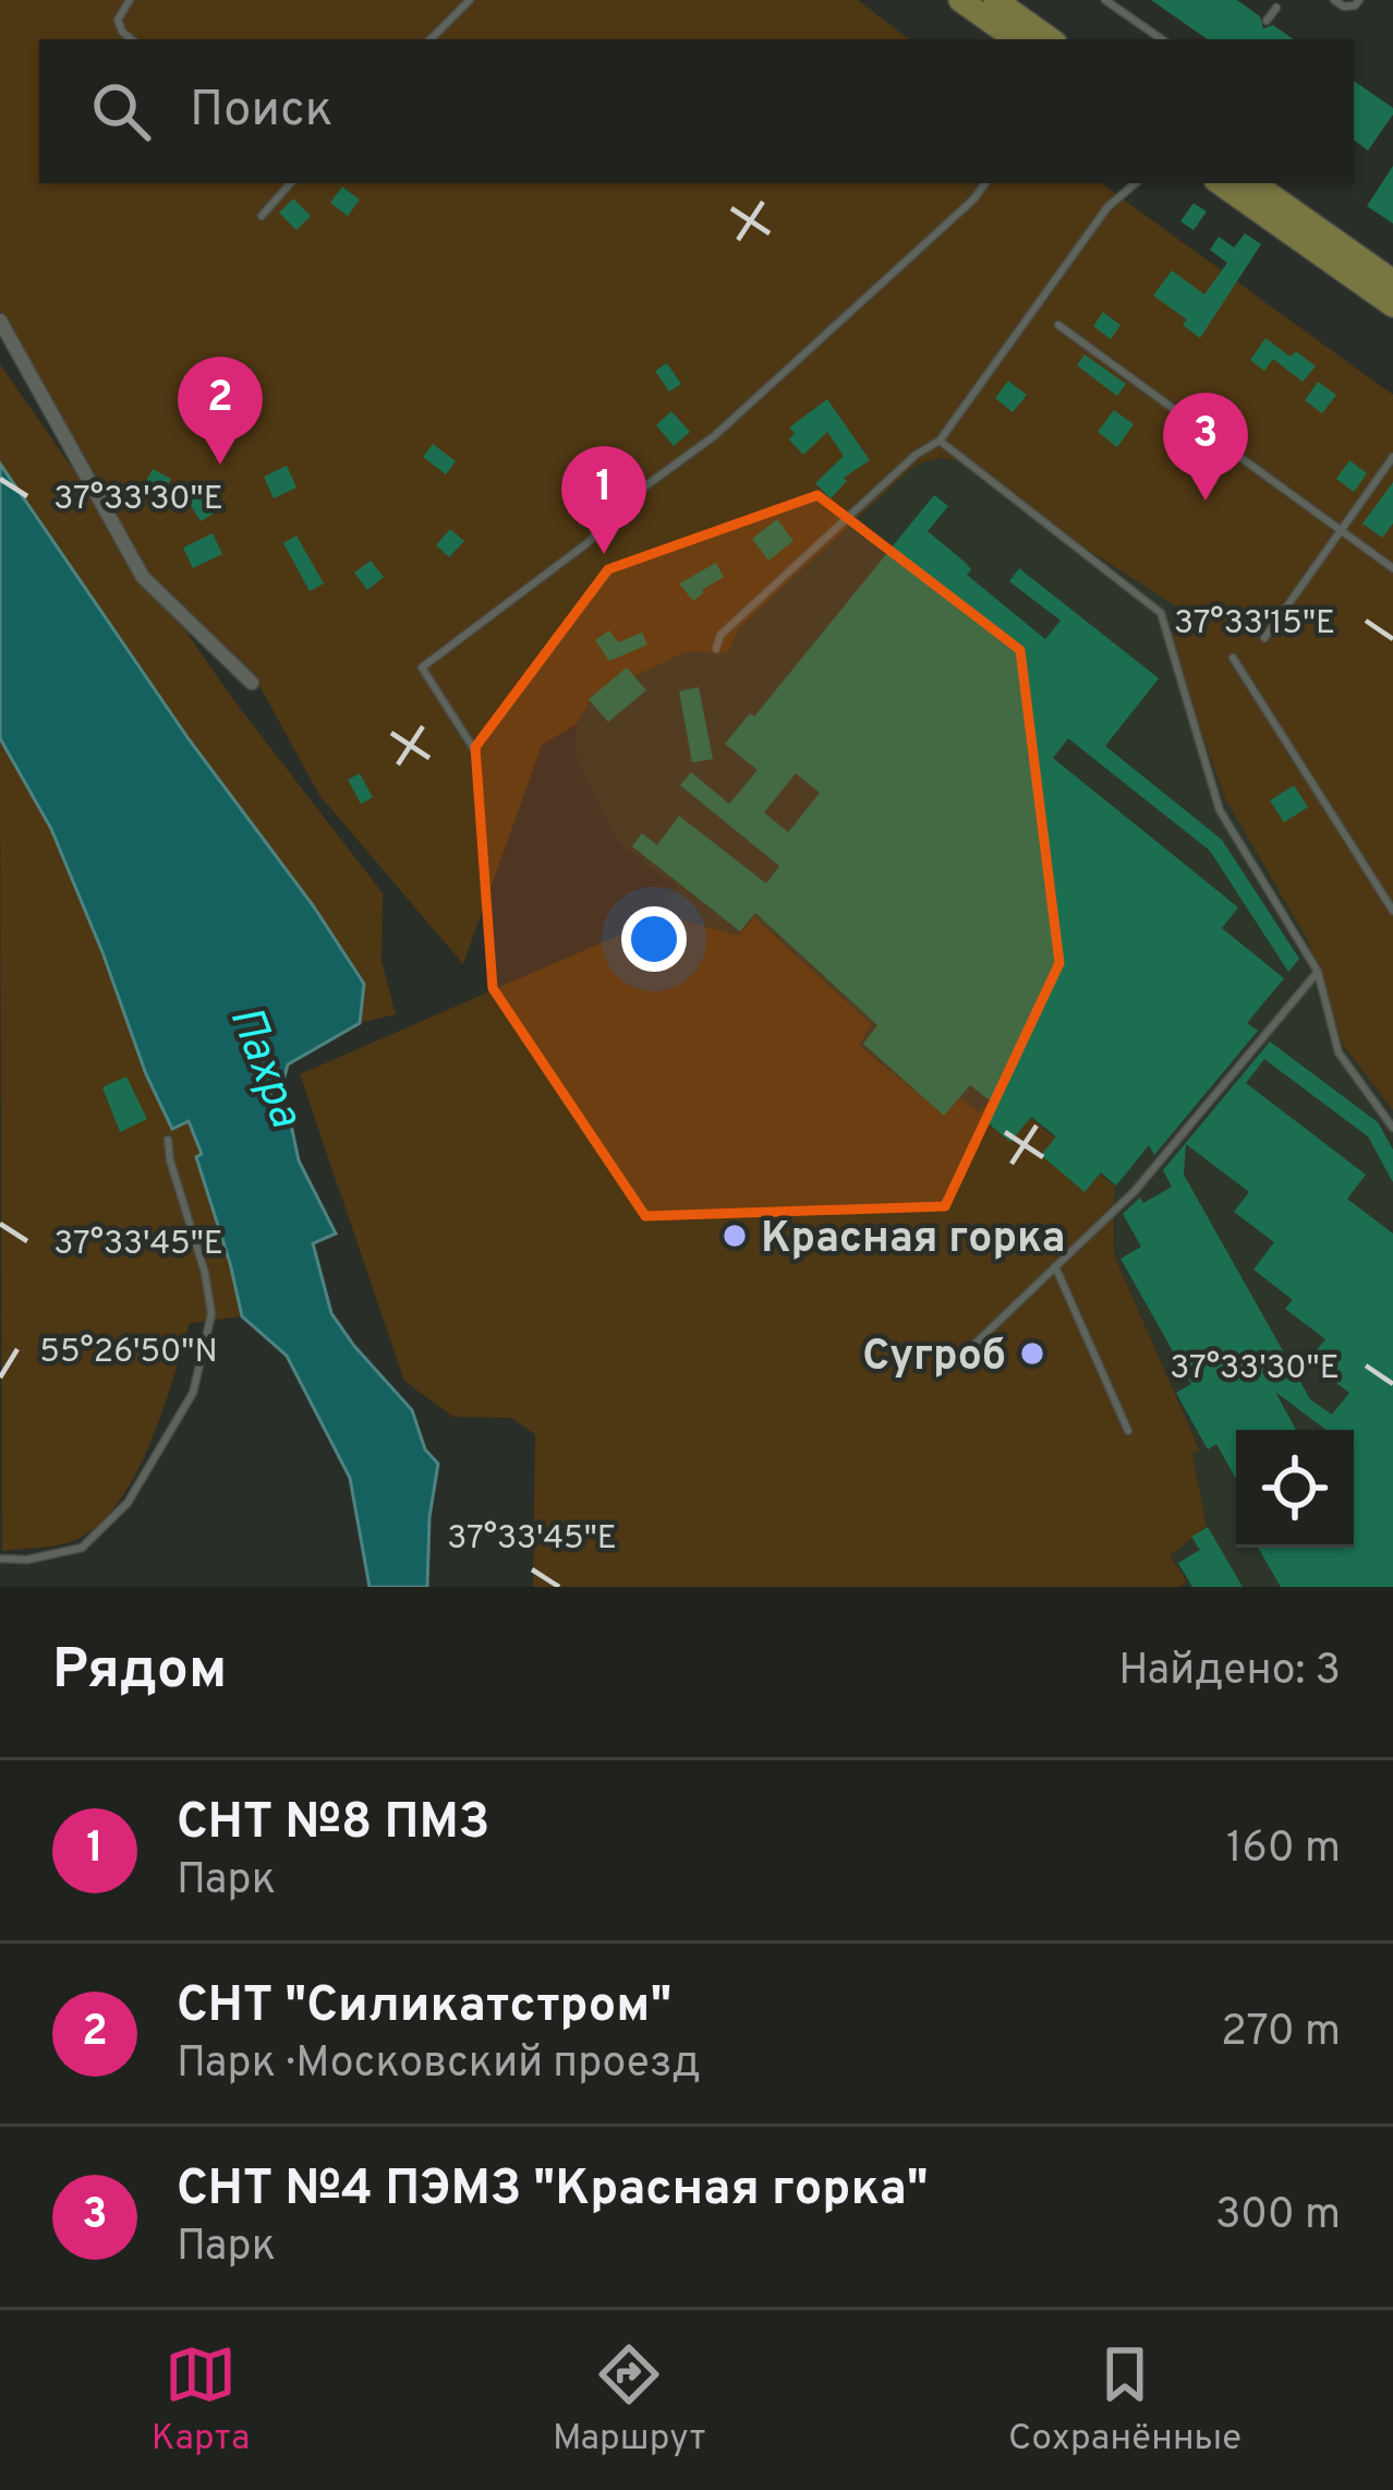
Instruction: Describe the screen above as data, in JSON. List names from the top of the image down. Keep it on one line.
{"water":["Пахра"],"places":["Красная горка","Сугроб"],"page":{"search":"Поиск","pins":["2","3","1"],"heading":["Рядом","Найдено: 3"],"list":[{"mark":"1","name":"СНТ №8 ПМЗ","note":"Парк","value":"160 m"},{"mark":"2","name":"СНТ \"Силикатстром\"","note":"Парк · Московский проезд","value":"270 m"},{"mark":"3","name":"СНТ №4 ПЭМЗ \"Красная горка\"","note":"Парк","value":"300 m"}],"nav":["Карта","Маршрут","Сохранённые"]},"coordinates":["37°33'30\"E","37°33'15\"E","37°33'45\"E","55°26'50\"N"]}
